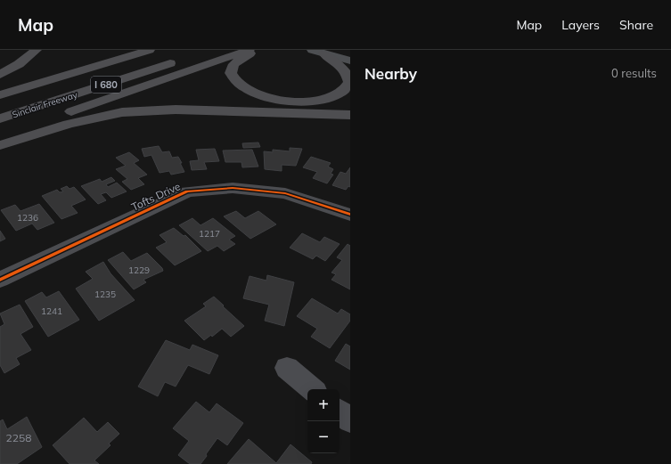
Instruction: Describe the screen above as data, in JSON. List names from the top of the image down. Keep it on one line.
{"streets":{"highway":["I 680","Sinclair Freeway"],"street":["Tofts Drive"]},"house_numbers":["1236","1217","1229","1235","1241","2258"],"page":{"header":"Map","nav":["Map","Layers","Share"],"heading":["Nearby","0 results"],"map_buttons":["+","−"]}}
